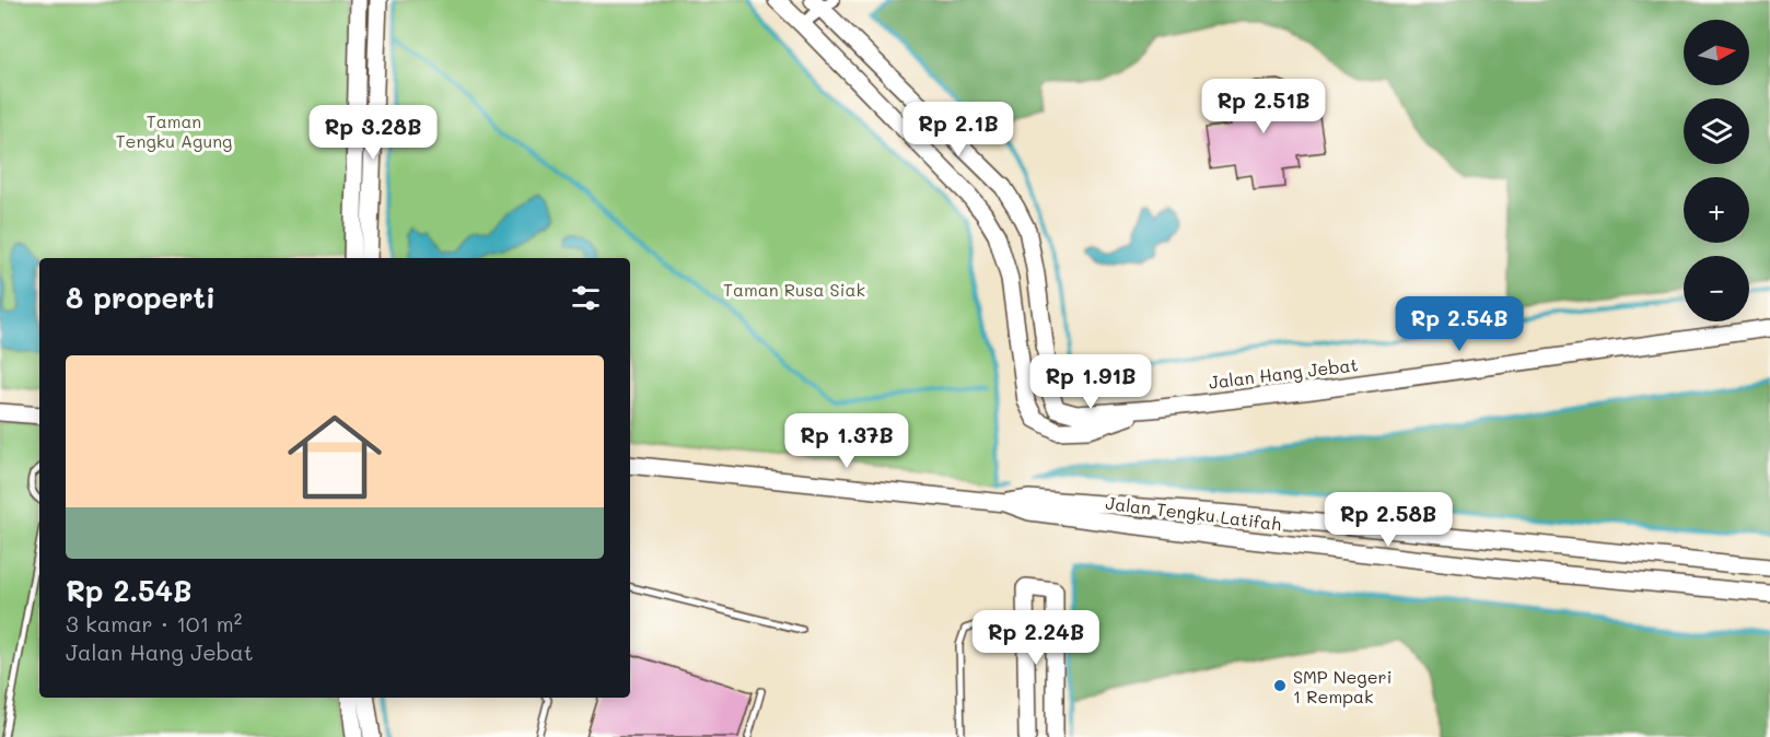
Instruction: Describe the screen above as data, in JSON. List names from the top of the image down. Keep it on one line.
{"streets":{"street":["Jalan Hang Jebat","Jalan Tengku Latifah"]},"parks":["Taman Tengku Agung","Taman Rusa Siak"],"places":["SMP Negeri 1 Rempak"],"north":"right","page":{"map_buttons":["+","−"],"price":["Rp 2.51B","Rp 2.1B","Rp 3.28B","Rp 2.54B","Rp 1.91B","Rp 1.37B","Rp 2.58B","Rp 2.24B"],"heading":"8 properti","list":[{"name":"Rp 2.54B","note":"3 kamar · 101 m² · Jalan Hang Jebat"}]}}
